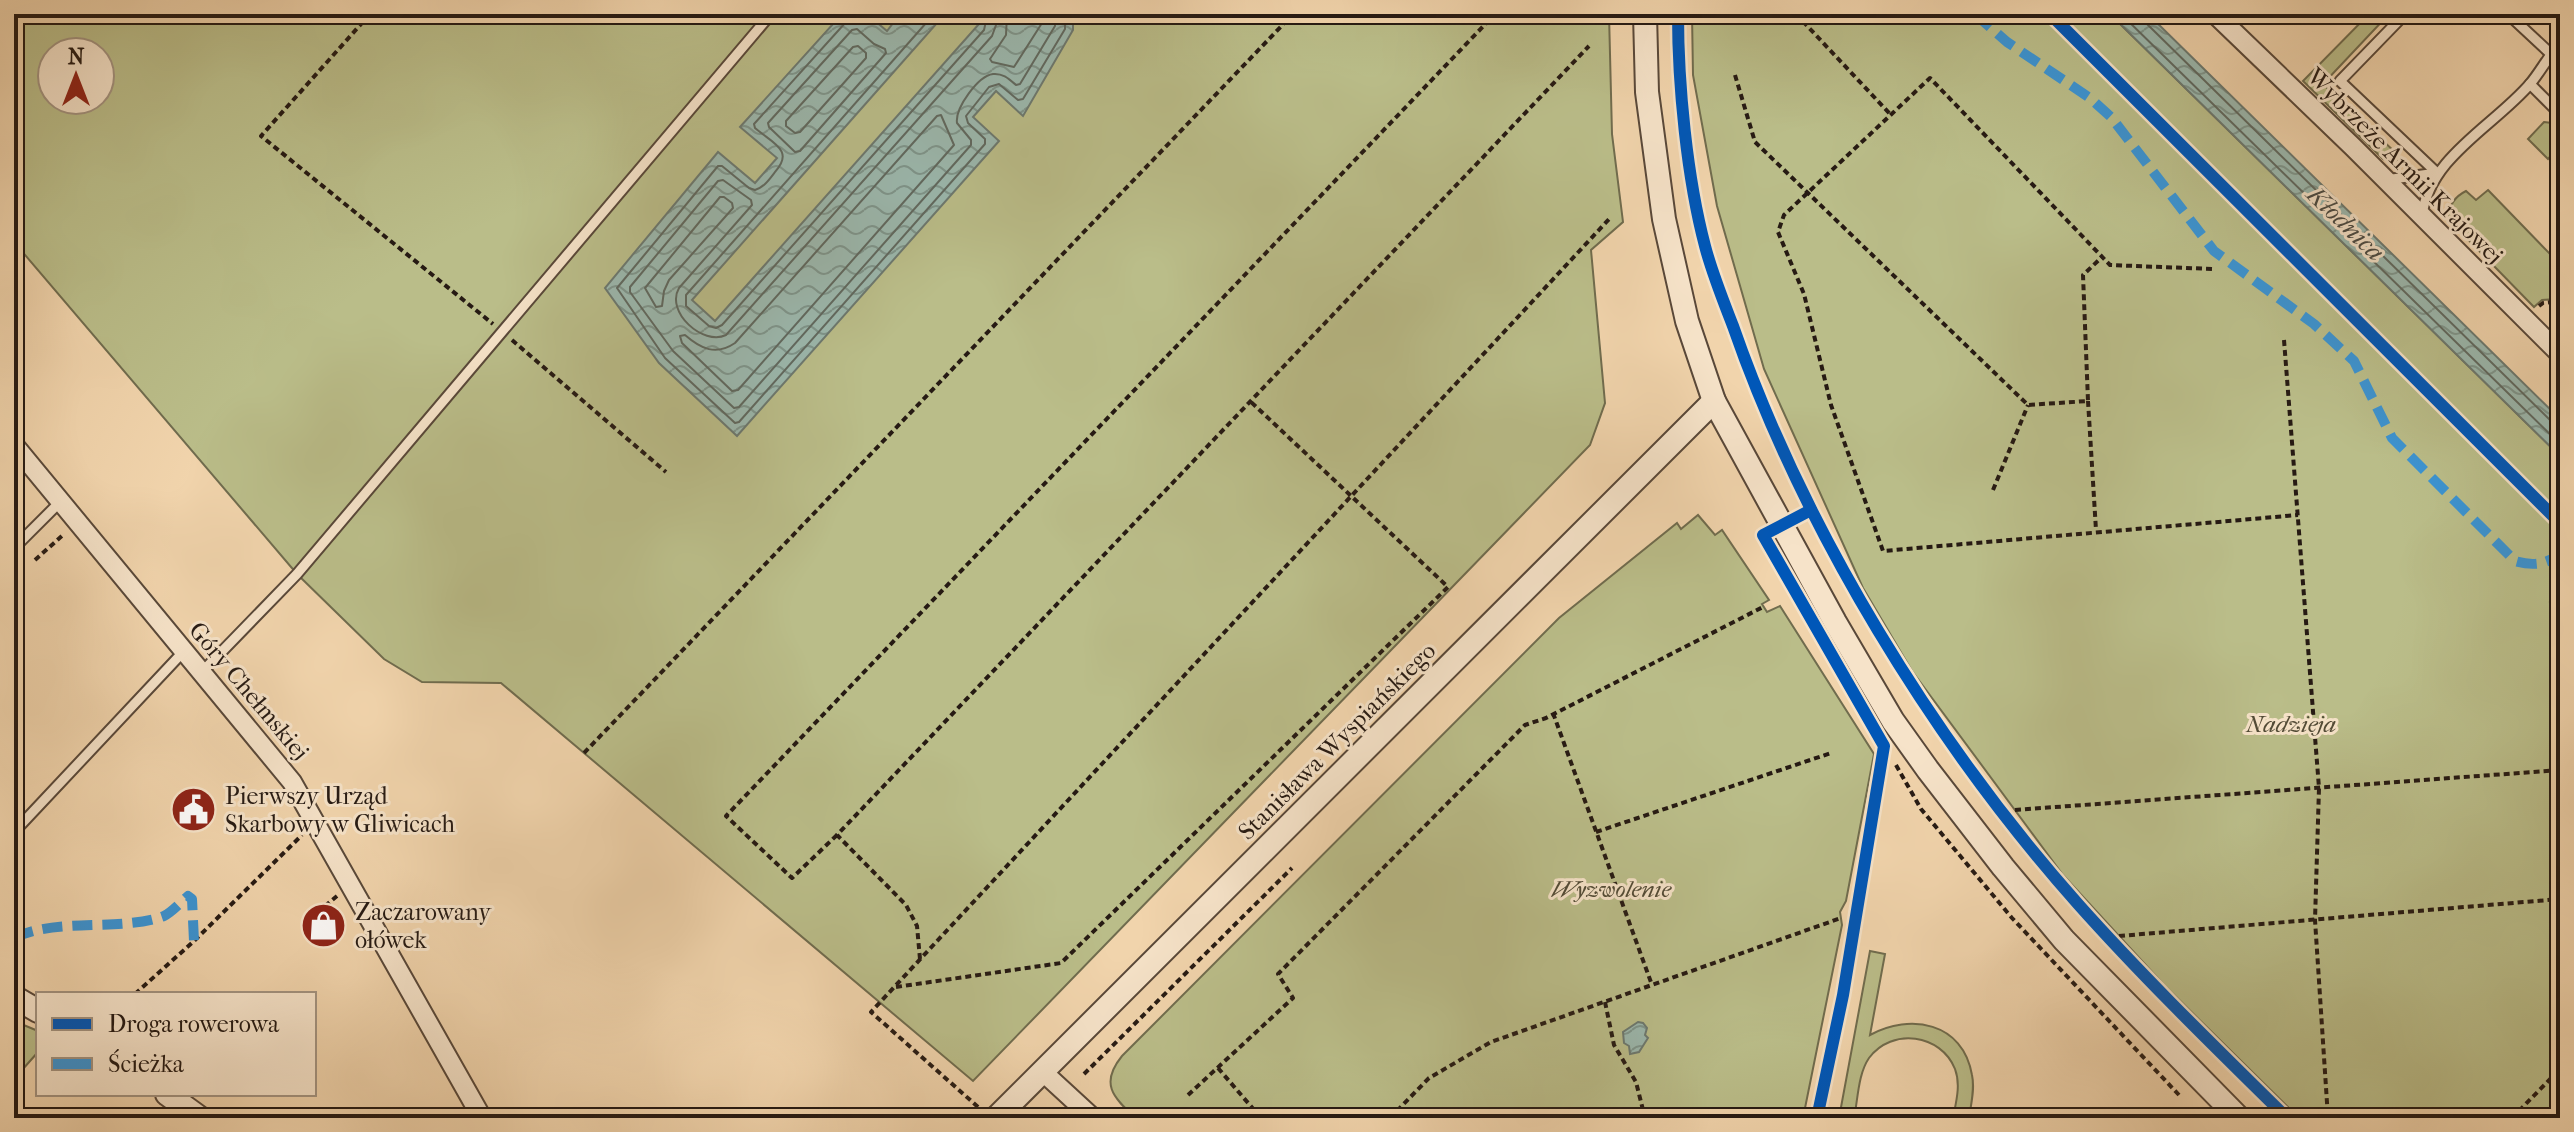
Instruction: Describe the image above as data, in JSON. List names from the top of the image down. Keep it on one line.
{"streets":{"street":["Wybrzeże Armii Krajowej","Góry Chełmskiej","Stanisława Wyspiańskiego"]},"water":["Kłodnica"],"parks":["Nadzieja","Wyzwolenie"],"places":{"public building":["Pierwszy Urząd Skarbowy w Gliwicach"],"shop":["Zaczarowany ołówek"]},"legend":["Droga rowerowa","Ścieżka"],"north":"top"}
